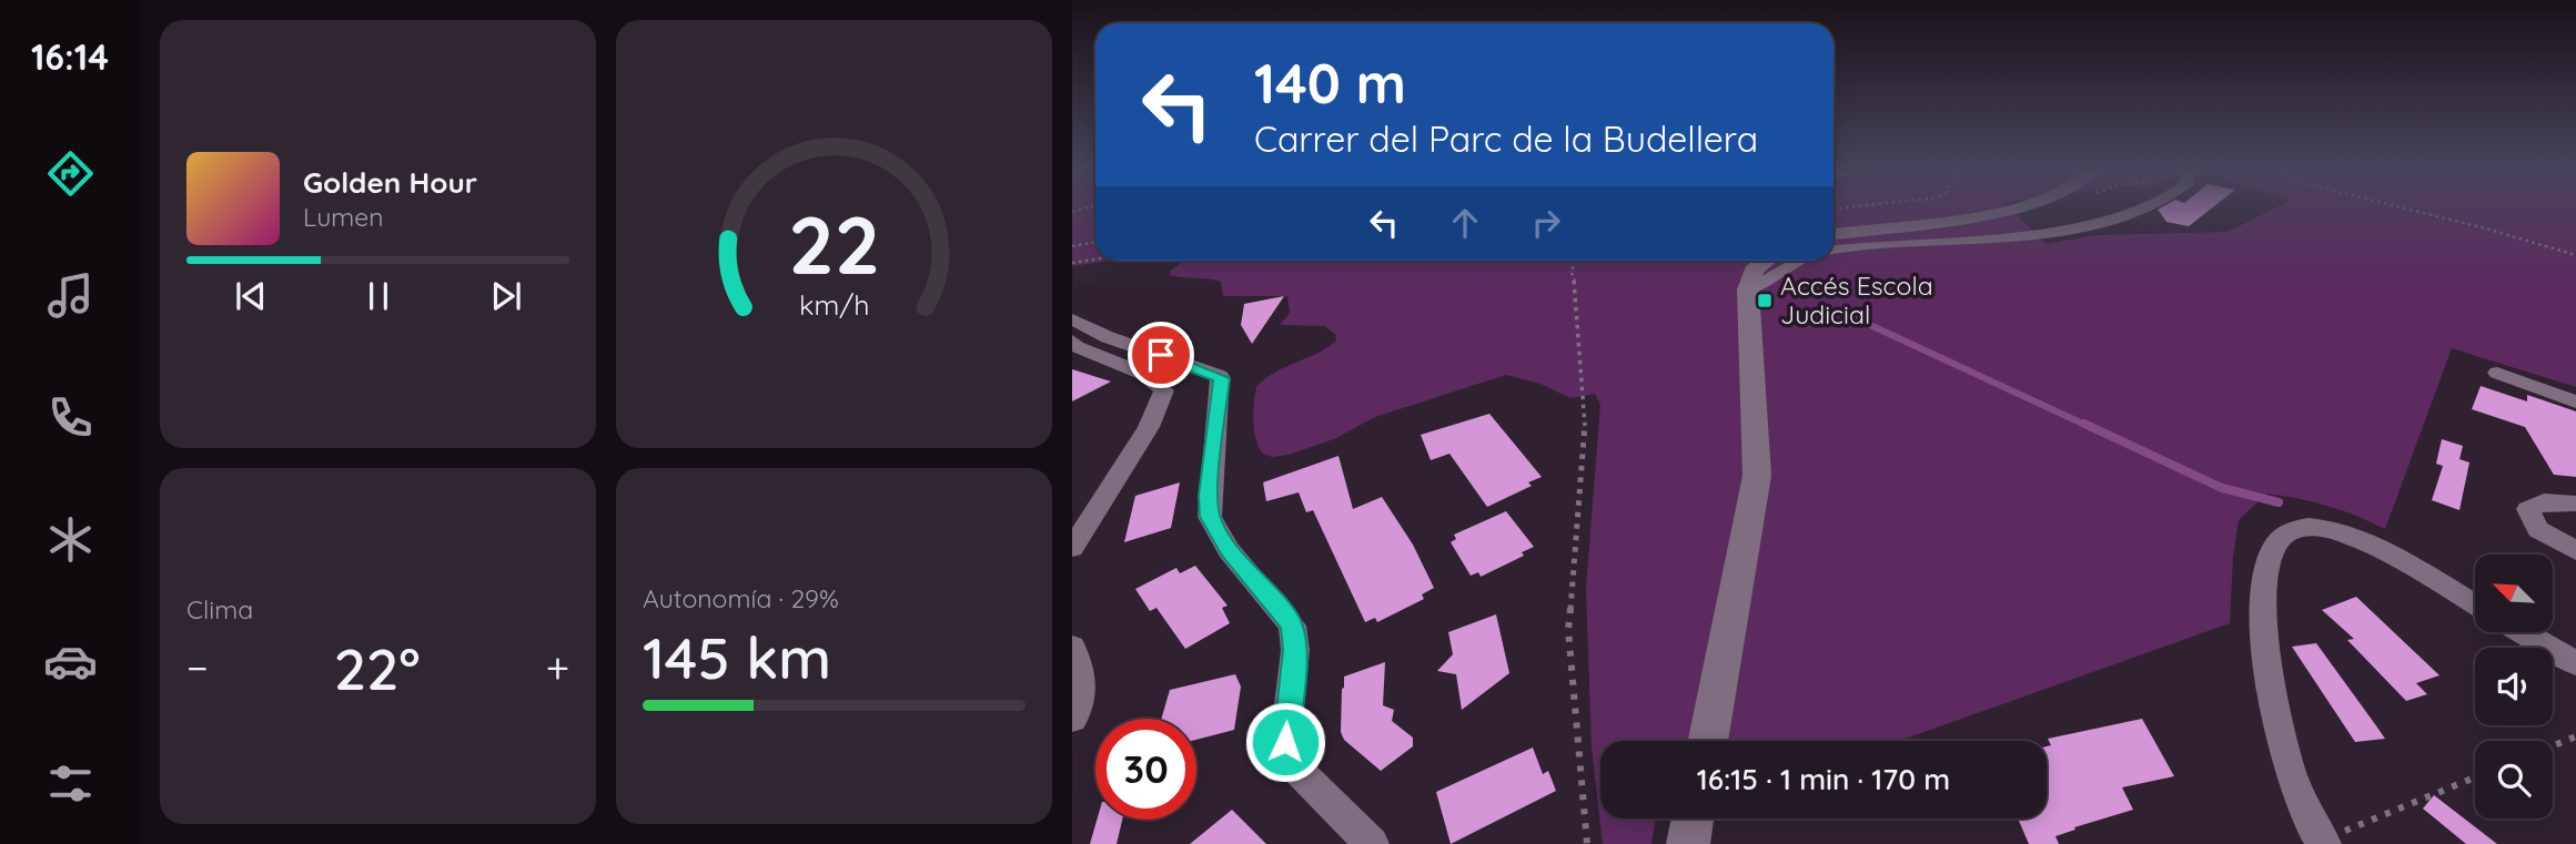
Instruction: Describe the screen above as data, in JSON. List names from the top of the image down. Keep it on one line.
{"places":{"transit":["Accés Escola Judicial"]},"north":"top left","page":{"tabs":"16:14","turn":["140 m","Carrer del Parc de la Budellera"],"song":["Golden Hour","Lumen"],"tile":["Clima",["Autonomía · 29%","145 km"]],"heat":["−","22°","+"],"limit":"30","trip":"16:15 · 1 min · 170 m","gauge":["22","km/h"]}}
